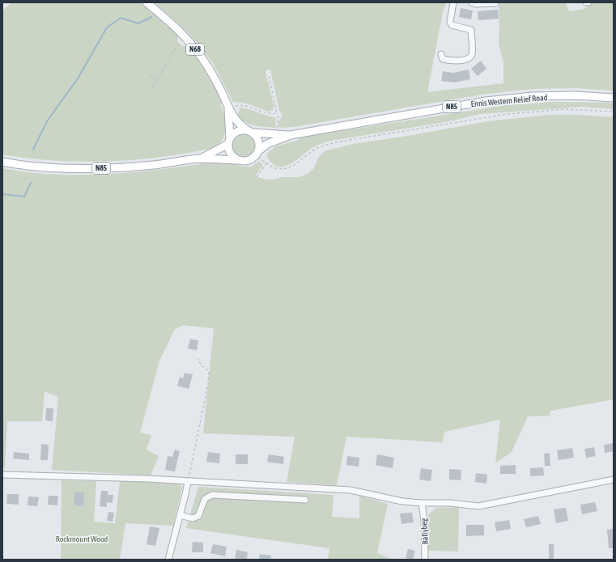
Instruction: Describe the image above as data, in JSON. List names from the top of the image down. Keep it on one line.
{"streets":{"main road":["N68","Ennis Western Relief Road","N85"],"street":["Ballybeg"]},"crossings":[["N68","Ennis Western Relief Road"],["N68","N85"],["Ennis Western Relief Road","N85"]],"parks":["Rockmount Wood"]}
